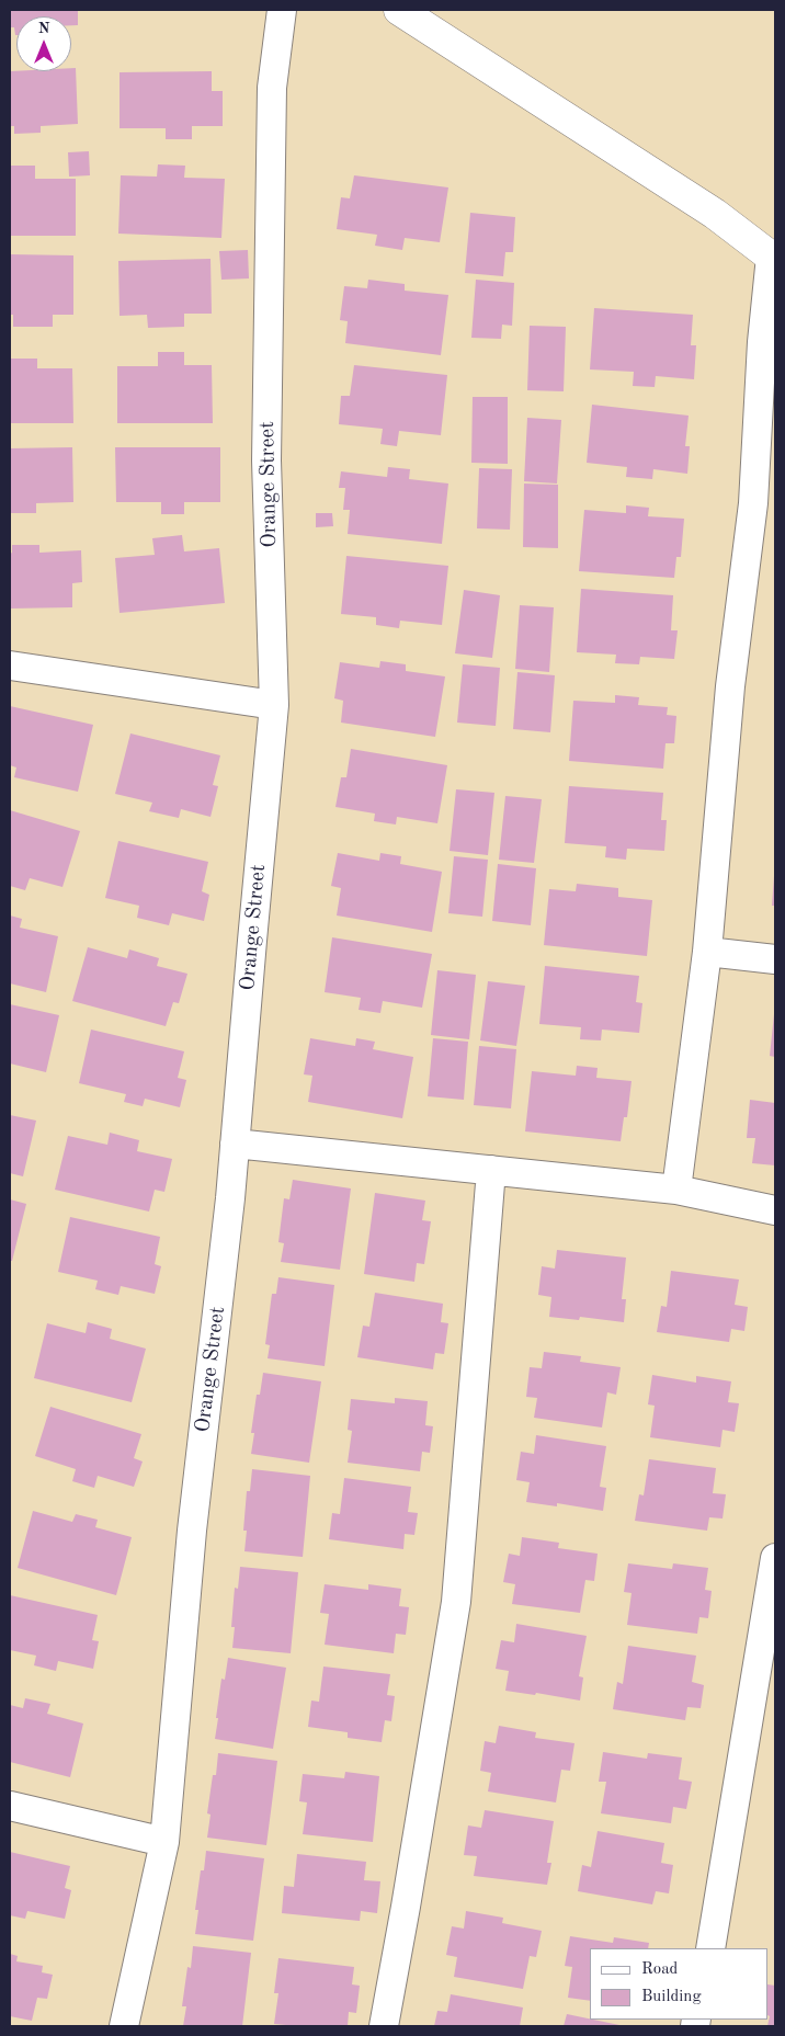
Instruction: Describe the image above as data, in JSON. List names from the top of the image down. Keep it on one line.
{"streets":{"street":["Orange Street"]},"legend":["Road","Building"],"north":"top"}
